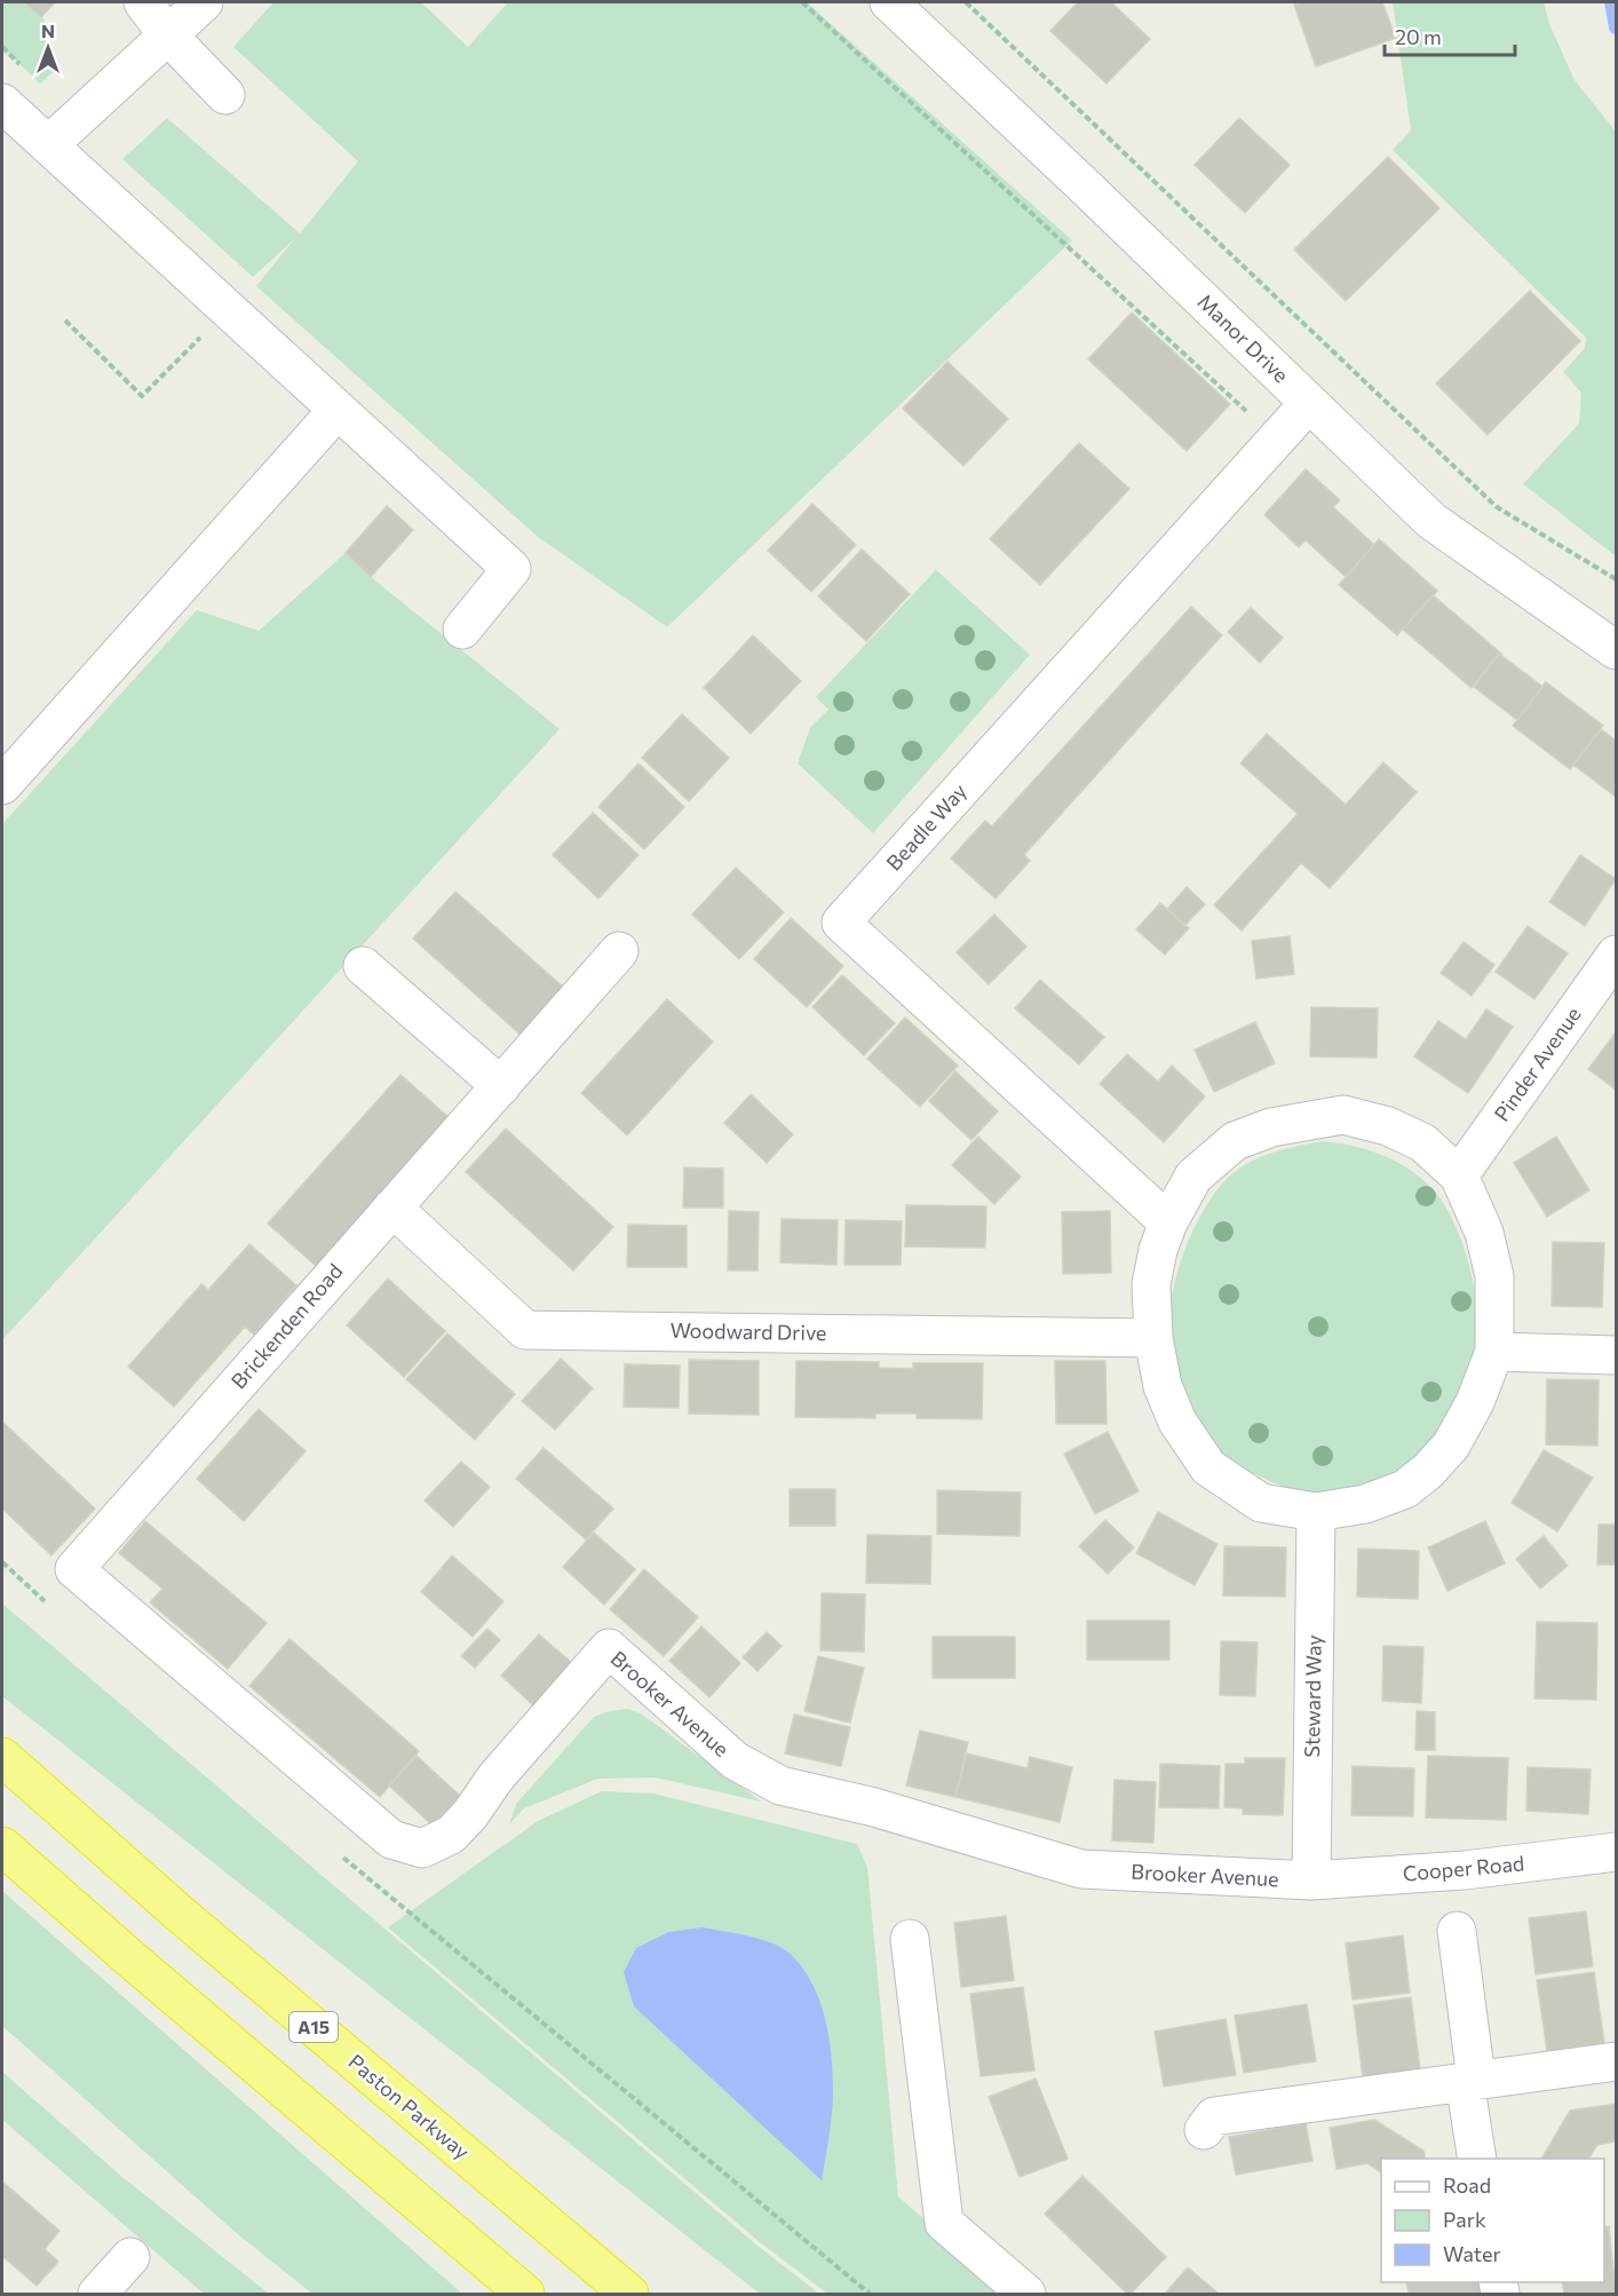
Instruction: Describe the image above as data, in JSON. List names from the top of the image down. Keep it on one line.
{"streets":{"highway":["A15","Paston Parkway"],"street":["Manor Drive","Beadle Way","Pinder Avenue","Brickenden Road","Woodward Drive","Steward Way","Brooker Avenue","Cooper Road"]},"crossings":[["Manor Drive","Beadle Way"],["Brickenden Road","Woodward Drive"],["Brickenden Road","Brooker Avenue"],["Steward Way","Brooker Avenue"],["Steward Way","Cooper Road"],["Brooker Avenue","Cooper Road"]],"legend":["Road","Park","Water"],"scale_bar":"20 m","north":"top"}
